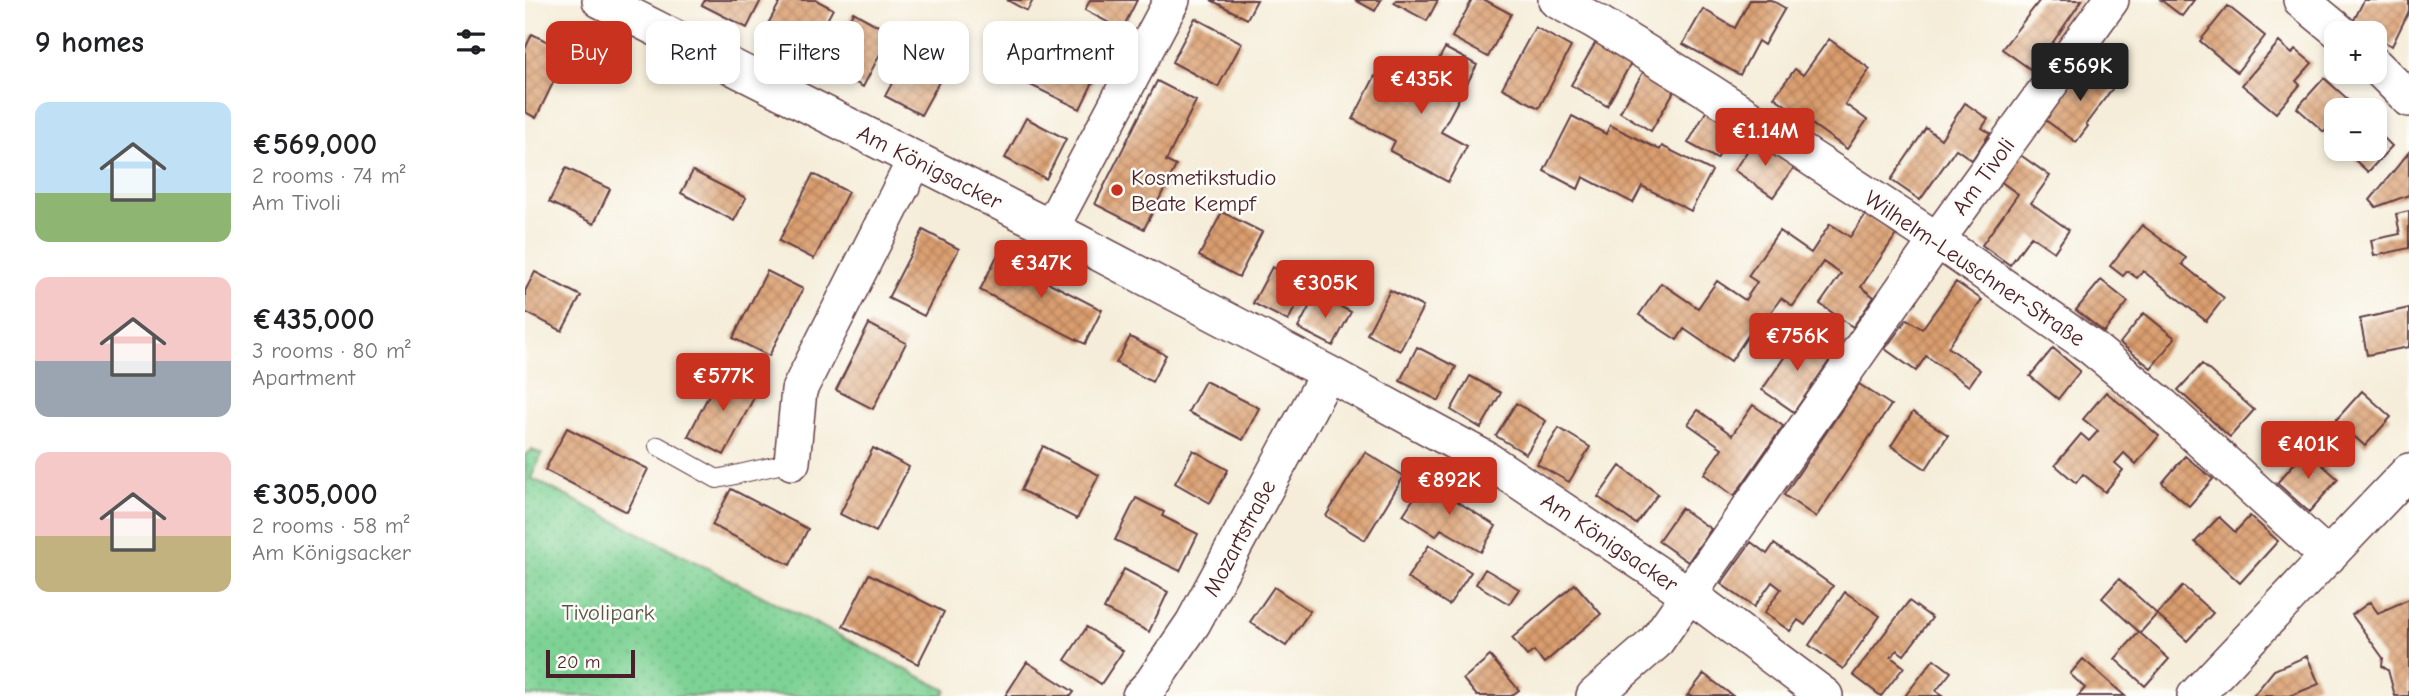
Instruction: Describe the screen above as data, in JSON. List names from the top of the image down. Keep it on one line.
{"streets":{"street":["Am Königsacker","Am Tivoli","Wilhelm-Leuschner-Straße","Mozartstraße"]},"crossings":[["Am Königsacker","Am Tivoli"],["Am Königsacker","Mozartstraße"],["Am Tivoli","Wilhelm-Leuschner-Straße"]],"parks":["Tivolipark"],"places":["Kosmetikstudio Beate Kempf"],"scale_bar":"20 m","page":{"heading":"9 homes","map_buttons":["+","−"],"chip":["Buy","Rent","Filters","New","Apartment"],"price":["€569K","€435K","€1.14M","€347K","€305K","€756K","€577K","€401K","€892K"],"list":[{"name":"€569,000","note":"2 rooms · 74 m² · Am Tivoli"},{"name":"€435,000","note":"3 rooms · 80 m² · Apartment"},{"name":"€305,000","note":"2 rooms · 58 m² · Am Königsacker"}],"scale":"20 m"}}
